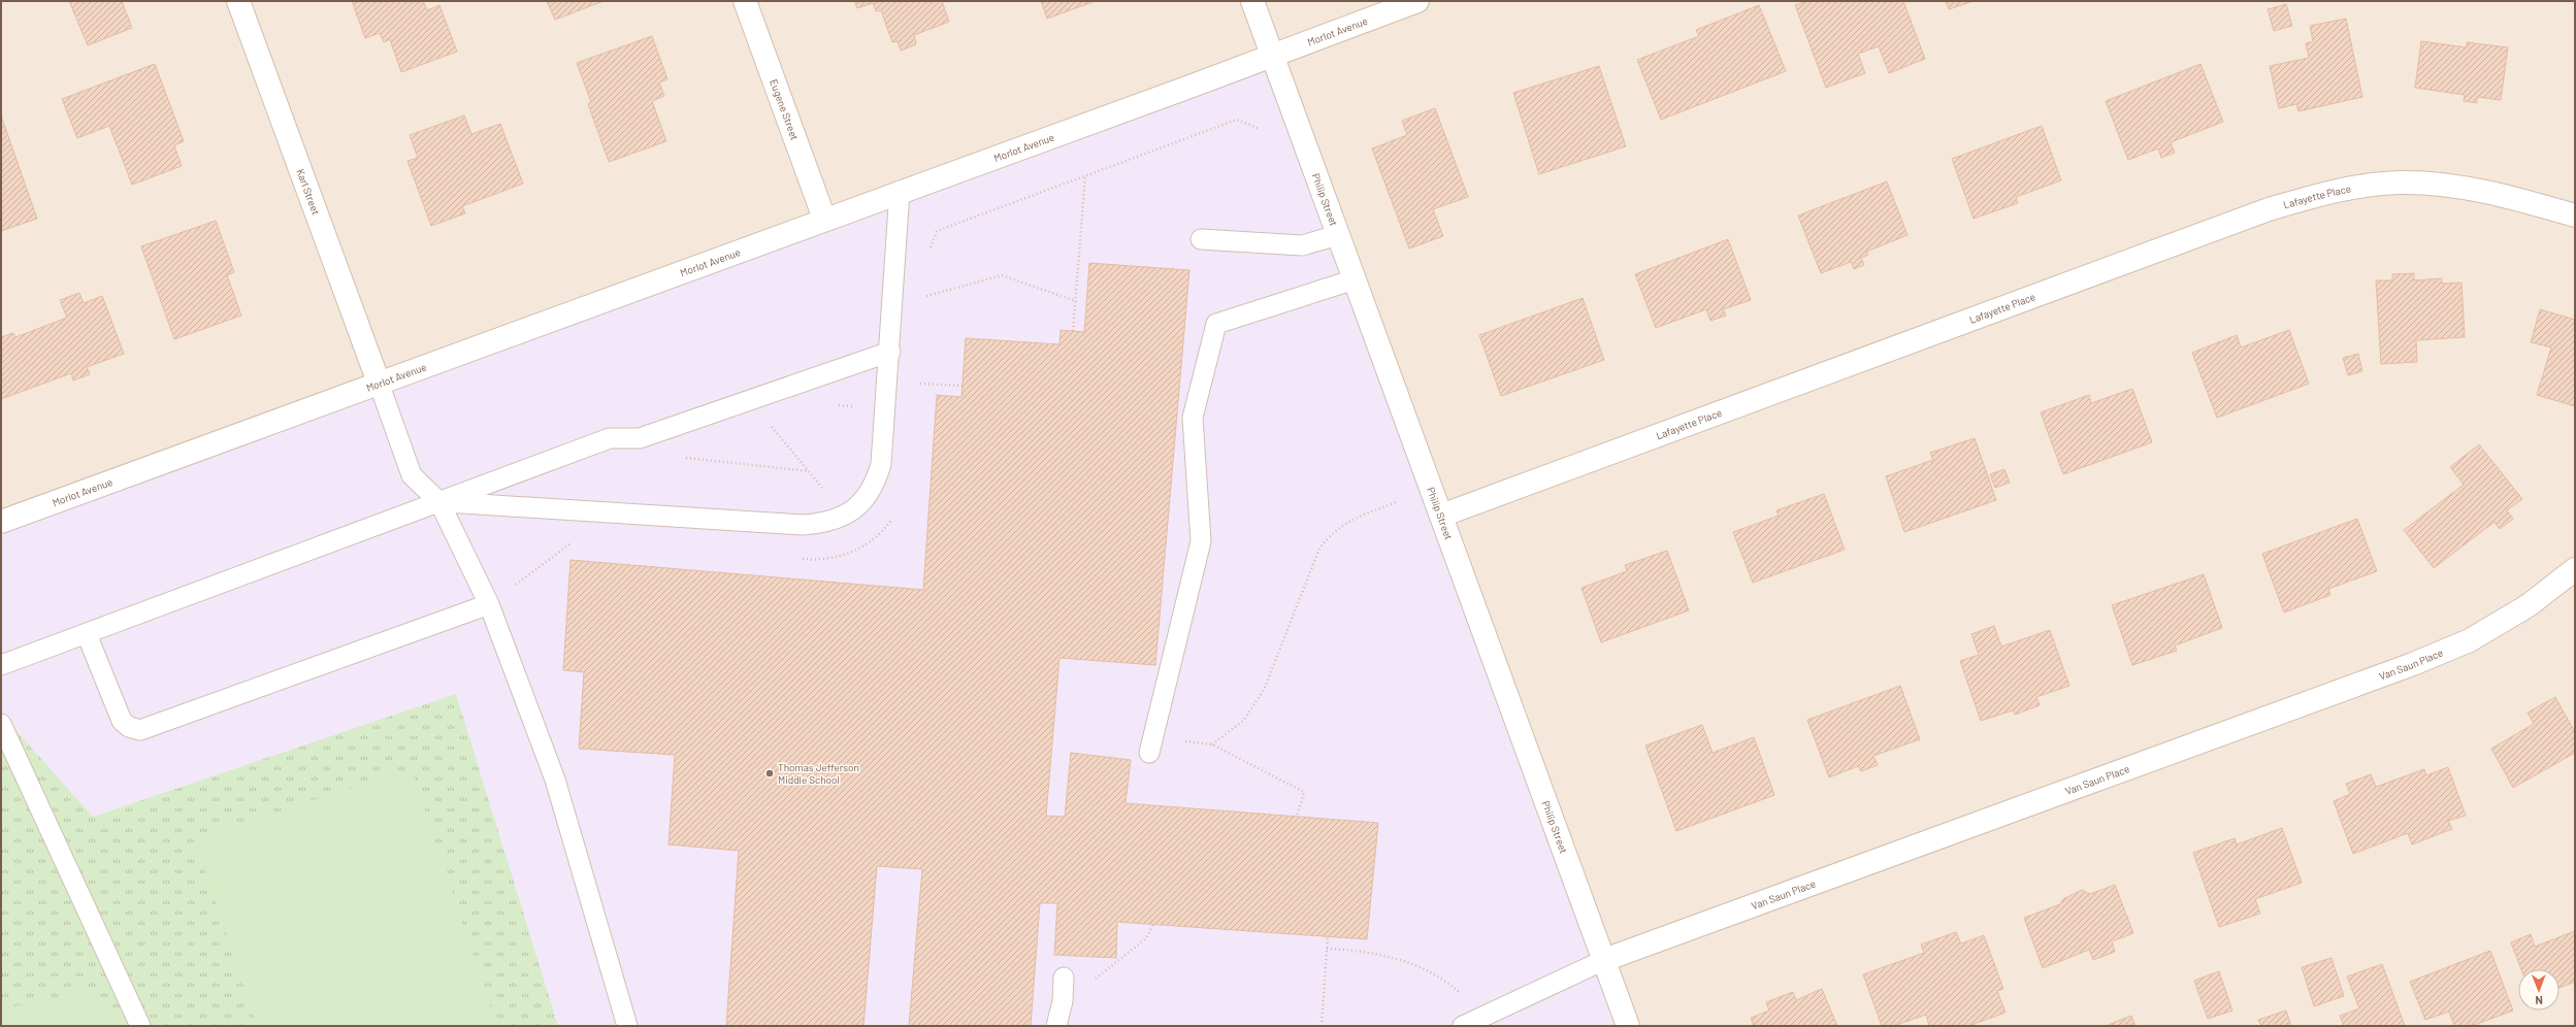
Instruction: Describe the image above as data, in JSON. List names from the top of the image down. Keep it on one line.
{"streets":{"street":["Morlot Avenue","Eugene Street","Karl Street","Lafayette Place","Philip Street","Van Saun Place"]},"crossings":[["Morlot Avenue","Eugene Street"],["Morlot Avenue","Karl Street"],["Morlot Avenue","Philip Street"],["Lafayette Place","Philip Street"],["Philip Street","Van Saun Place"]],"places":["Thomas Jefferson Middle School"],"north":"bottom"}
